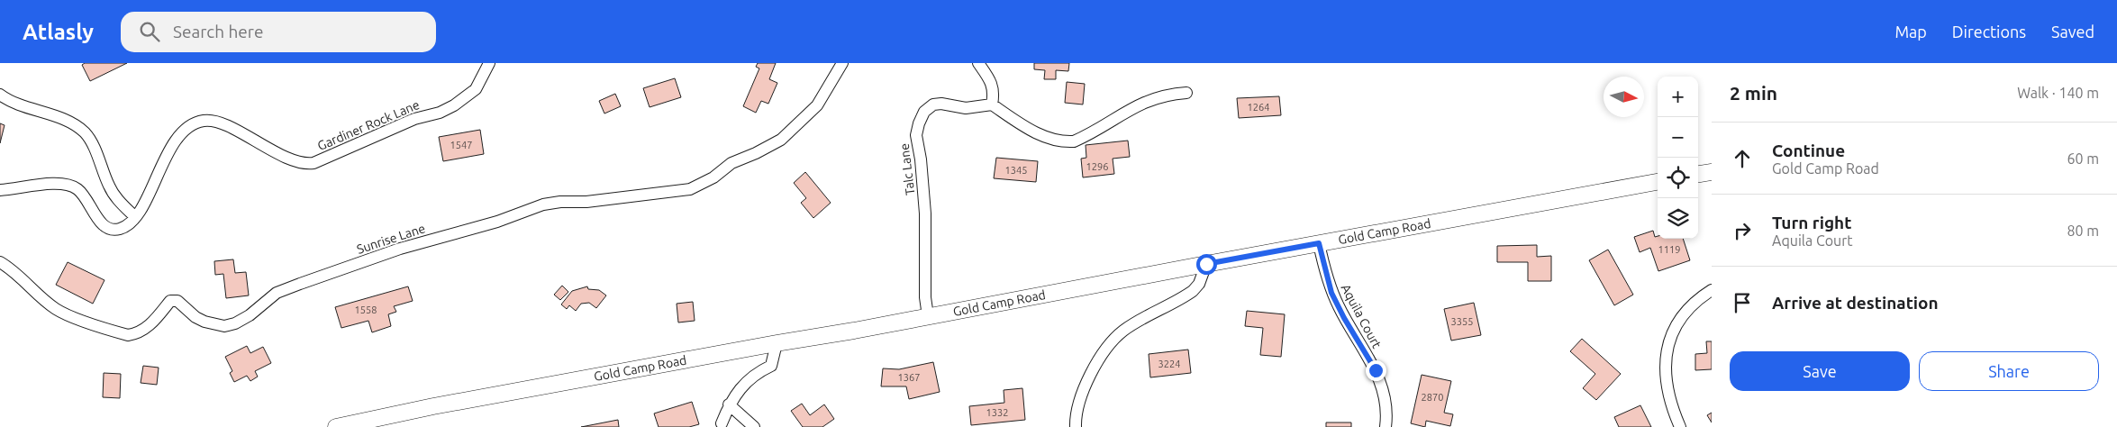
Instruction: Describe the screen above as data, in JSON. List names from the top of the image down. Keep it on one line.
{"streets":{"street":["Gardiner Rock Lane","Talc Lane","Gold Camp Road","Sunrise Lane","Aquila Court"]},"crossings":[["Talc Lane","Gold Camp Road"],["Gold Camp Road","Aquila Court"]],"house_numbers":["1264","1547","1296","1345","1119","1558","3355","3224","1367","2870","1332"],"north":"right","page":{"header":"Atlasly","search":"Search here","nav":["Map","Directions","Saved"],"heading":["2 min","Walk · 140 m"],"map_buttons":["+","−"],"list":[["Continue","Gold Camp Road","60 m"],["Turn right","Aquila Court","80 m"],"Arrive at destination"],"buttons":["Save","Share"]}}
